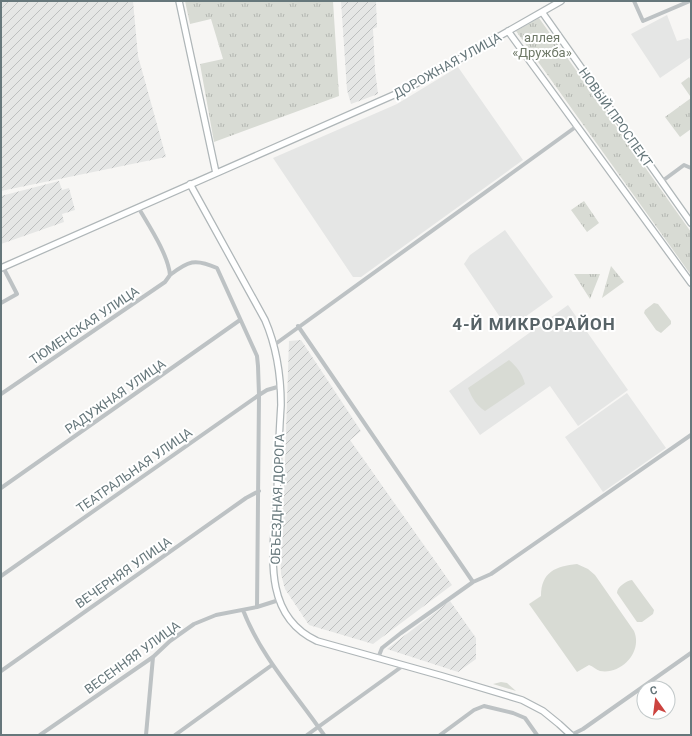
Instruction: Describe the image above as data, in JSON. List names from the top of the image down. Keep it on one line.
{"streets":{"main road":["ДОРОЖНАЯ УЛИЦА","НОВЫЙ ПРОСПЕКТ","ОБЪЕЗДНАЯ ДОРОГА"],"street":["ТЮМЕНСКАЯ УЛИЦА","РАДУЖНАЯ УЛИЦА","ТЕАТРАЛЬНАЯ УЛИЦА","ВЕЧЕРНЯЯ УЛИЦА","ВЕСЕННЯЯ УЛИЦА"]},"crossings":[["ДОРОЖНАЯ УЛИЦА","НОВЫЙ ПРОСПЕКТ"],["ДОРОЖНАЯ УЛИЦА","ОБЪЕЗДНАЯ ДОРОГА"],["ТЮМЕНСКАЯ УЛИЦА","РАДУЖНАЯ УЛИЦА"],["ТЕАТРАЛЬНАЯ УЛИЦА","ОБЪЕЗДНАЯ ДОРОГА"],["ОБЪЕЗДНАЯ ДОРОГА","ВЕСЕННЯЯ УЛИЦА"]],"districts":["4-Й МИКРОРАЙОН"],"parks":["аллея «Дружба»"],"north":"top"}
